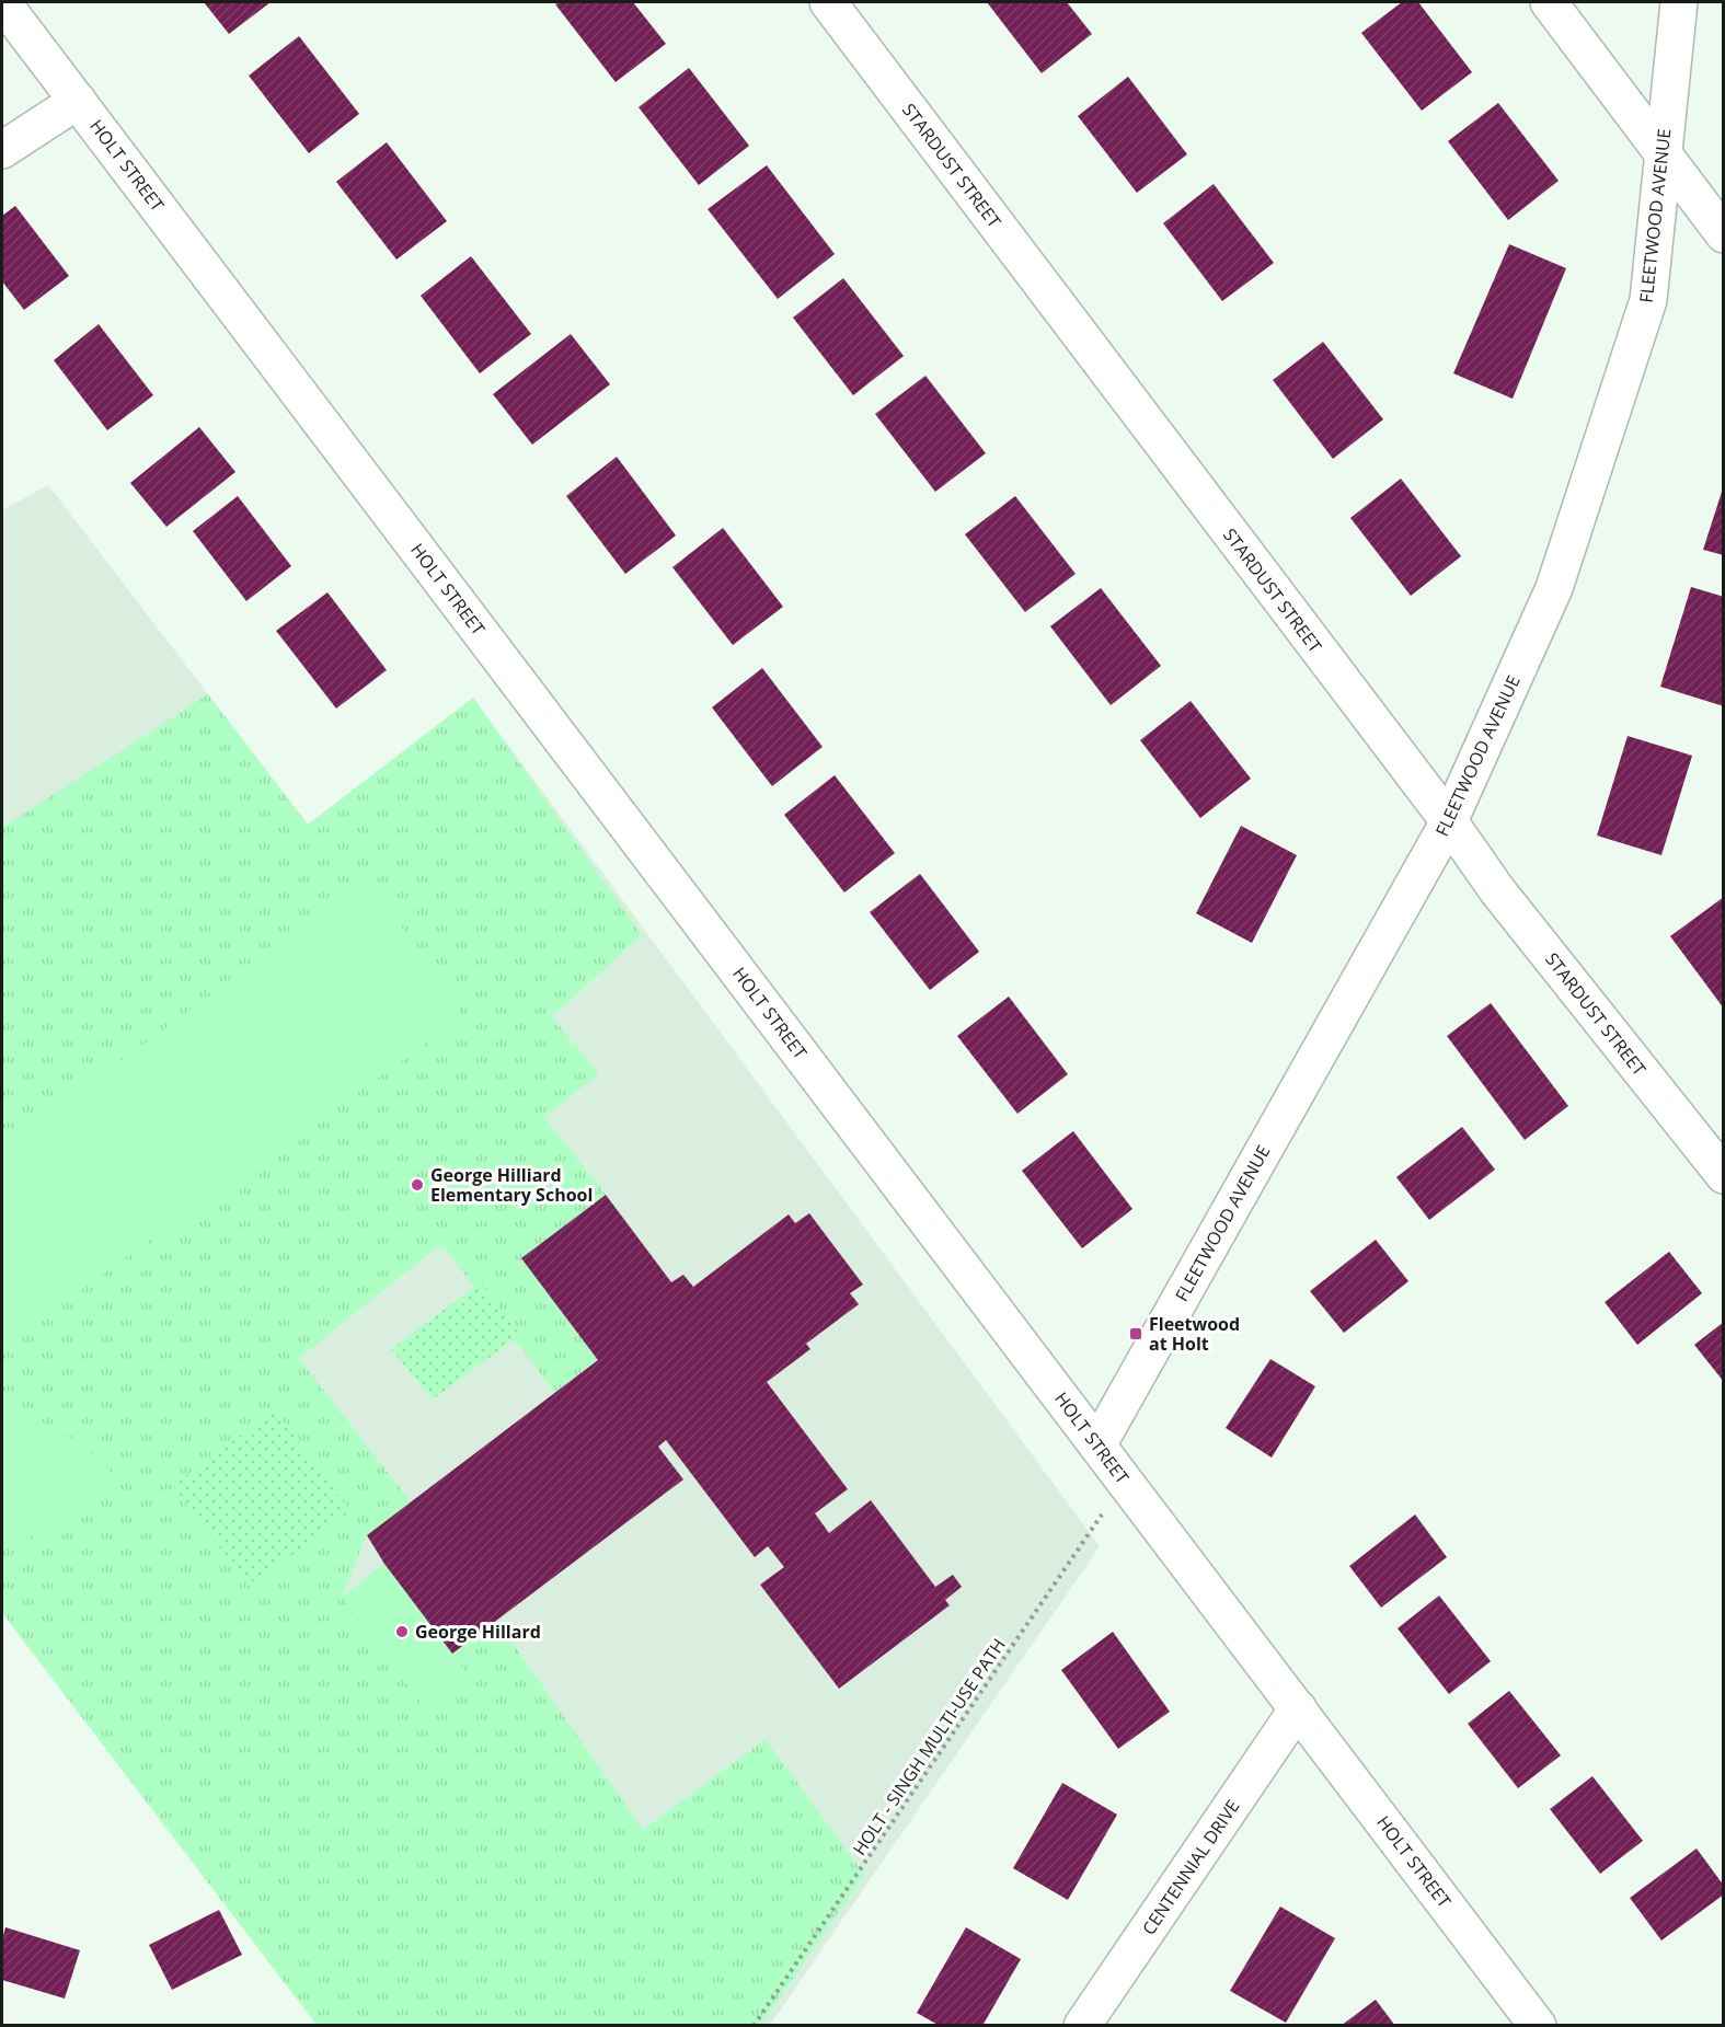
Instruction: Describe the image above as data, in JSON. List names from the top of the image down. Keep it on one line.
{"streets":{"street":["HOLT STREET","STARDUST STREET","FLEETWOOD AVENUE","CENTENNIAL DRIVE"],"path":["HOLT - SINGH MULTI-USE PATH"]},"crossings":[["HOLT STREET","FLEETWOOD AVENUE"],["HOLT STREET","HOLT - SINGH MULTI-USE PATH"],["HOLT STREET","CENTENNIAL DRIVE"],["STARDUST STREET","FLEETWOOD AVENUE"]],"places":{"other":["George Hilliard Elementary School","George Hillard"],"transit":["Fleetwood at Holt"]}}
